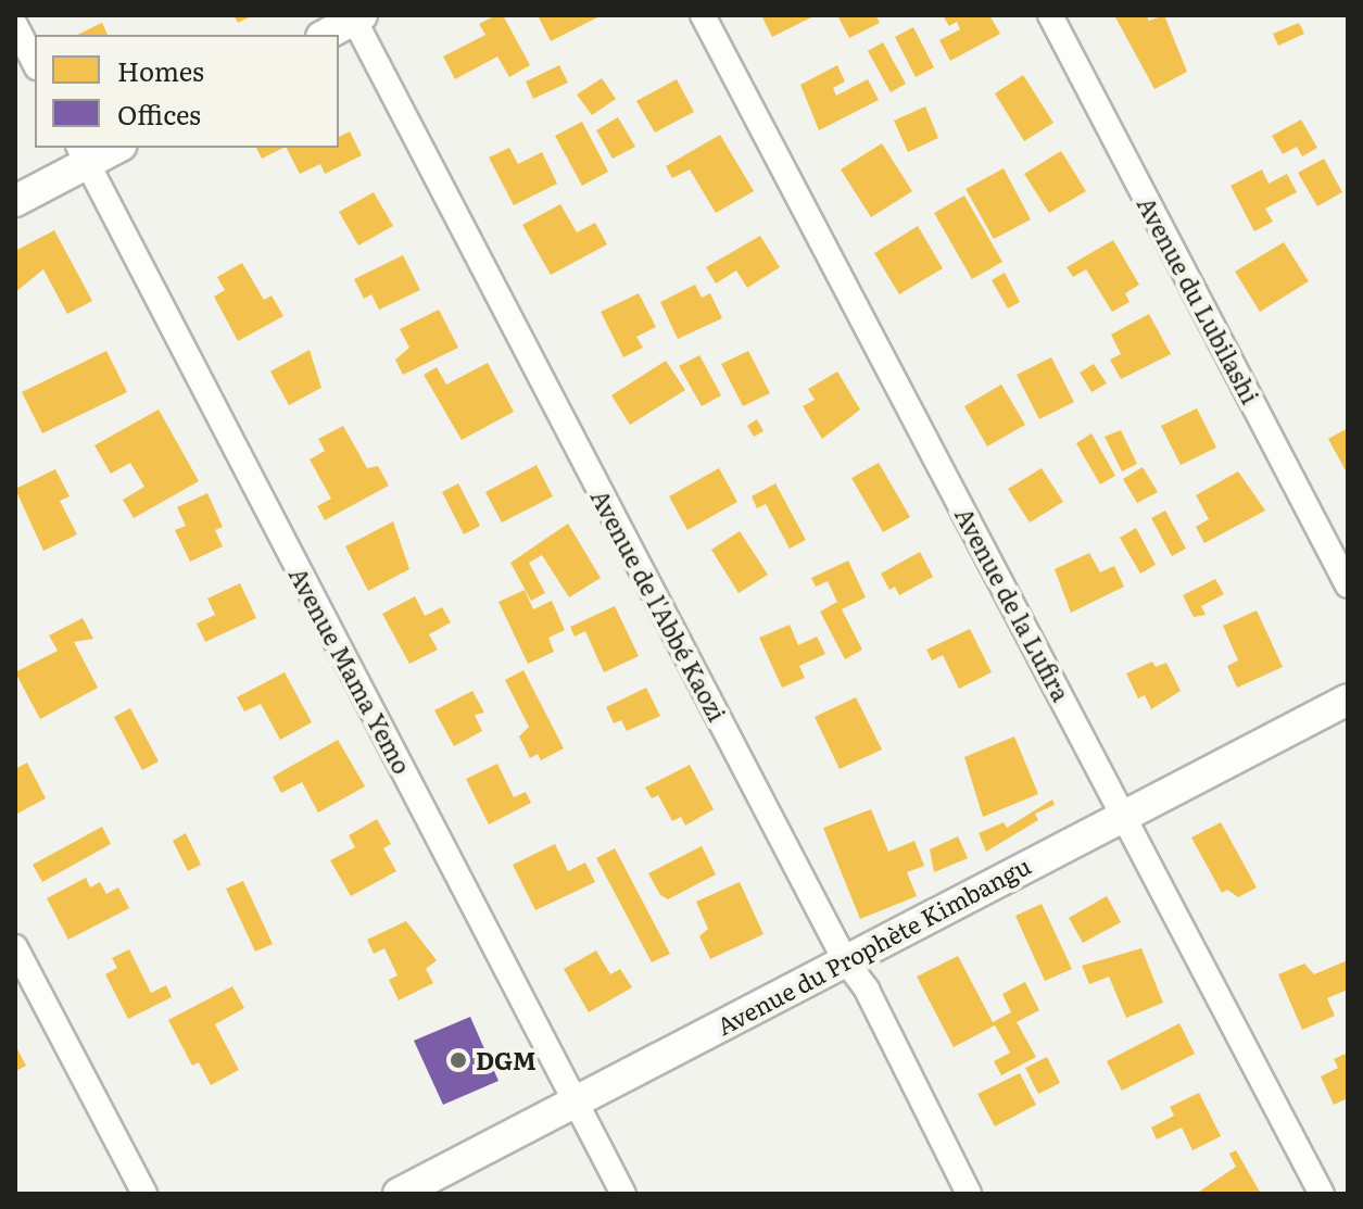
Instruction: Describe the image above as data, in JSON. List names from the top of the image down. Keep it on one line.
{"streets":{"street":["Avenue du Lubilashi","Avenue de la Lufira","Avenue de l'Abbé Kaozi","Avenue Mama Yemo","Avenue du Prophète Kimbangu"]},"crossings":[["Avenue de la Lufira","Avenue du Prophète Kimbangu"],["Avenue de l'Abbé Kaozi","Avenue du Prophète Kimbangu"],["Avenue Mama Yemo","Avenue du Prophète Kimbangu"]],"places":["DGM"],"legend":["Homes","Offices"]}
